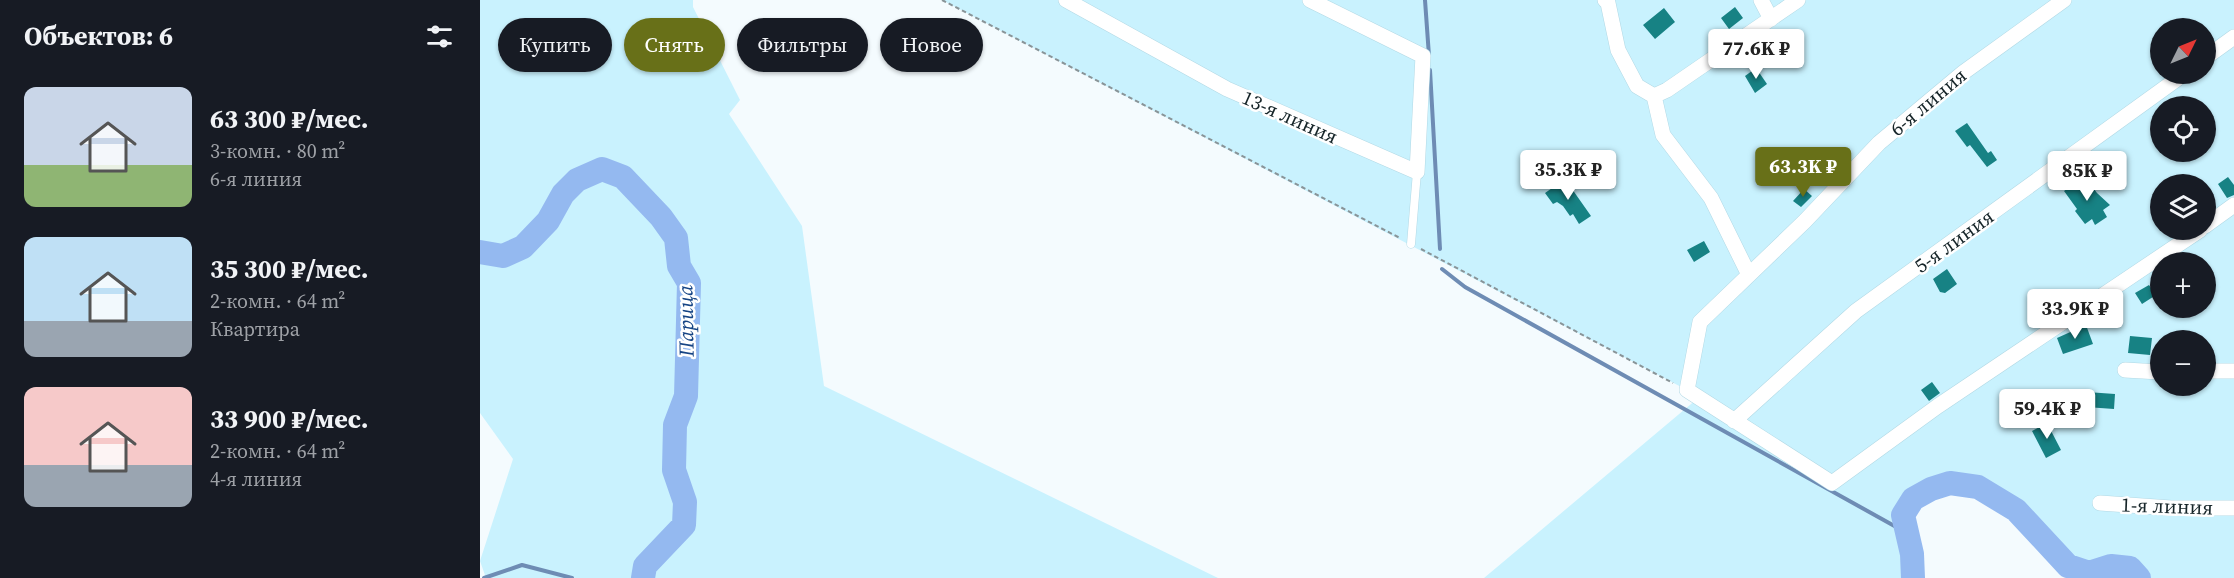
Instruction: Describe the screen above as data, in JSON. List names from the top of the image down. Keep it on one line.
{"streets":{"street":["6-я линия","13-я линия","5-я линия","1-я линия"]},"water":["Парица"],"north":"top right","page":{"heading":"Объектов: 6","map_buttons":["+","−"],"chip":["Купить","Снять","Фильтры","Новое"],"price":["77.6K ₽","63.3K ₽","35.3K ₽","85K ₽","33.9K ₽","59.4K ₽"],"list":[{"name":"63 300 ₽/мес.","note":"3-комн. · 80 m² · 6-я линия"},{"name":"35 300 ₽/мес.","note":"2-комн. · 64 m² · Квартира"},{"name":"33 900 ₽/мес.","note":"2-комн. · 64 m² · 4-я линия"}]}}
